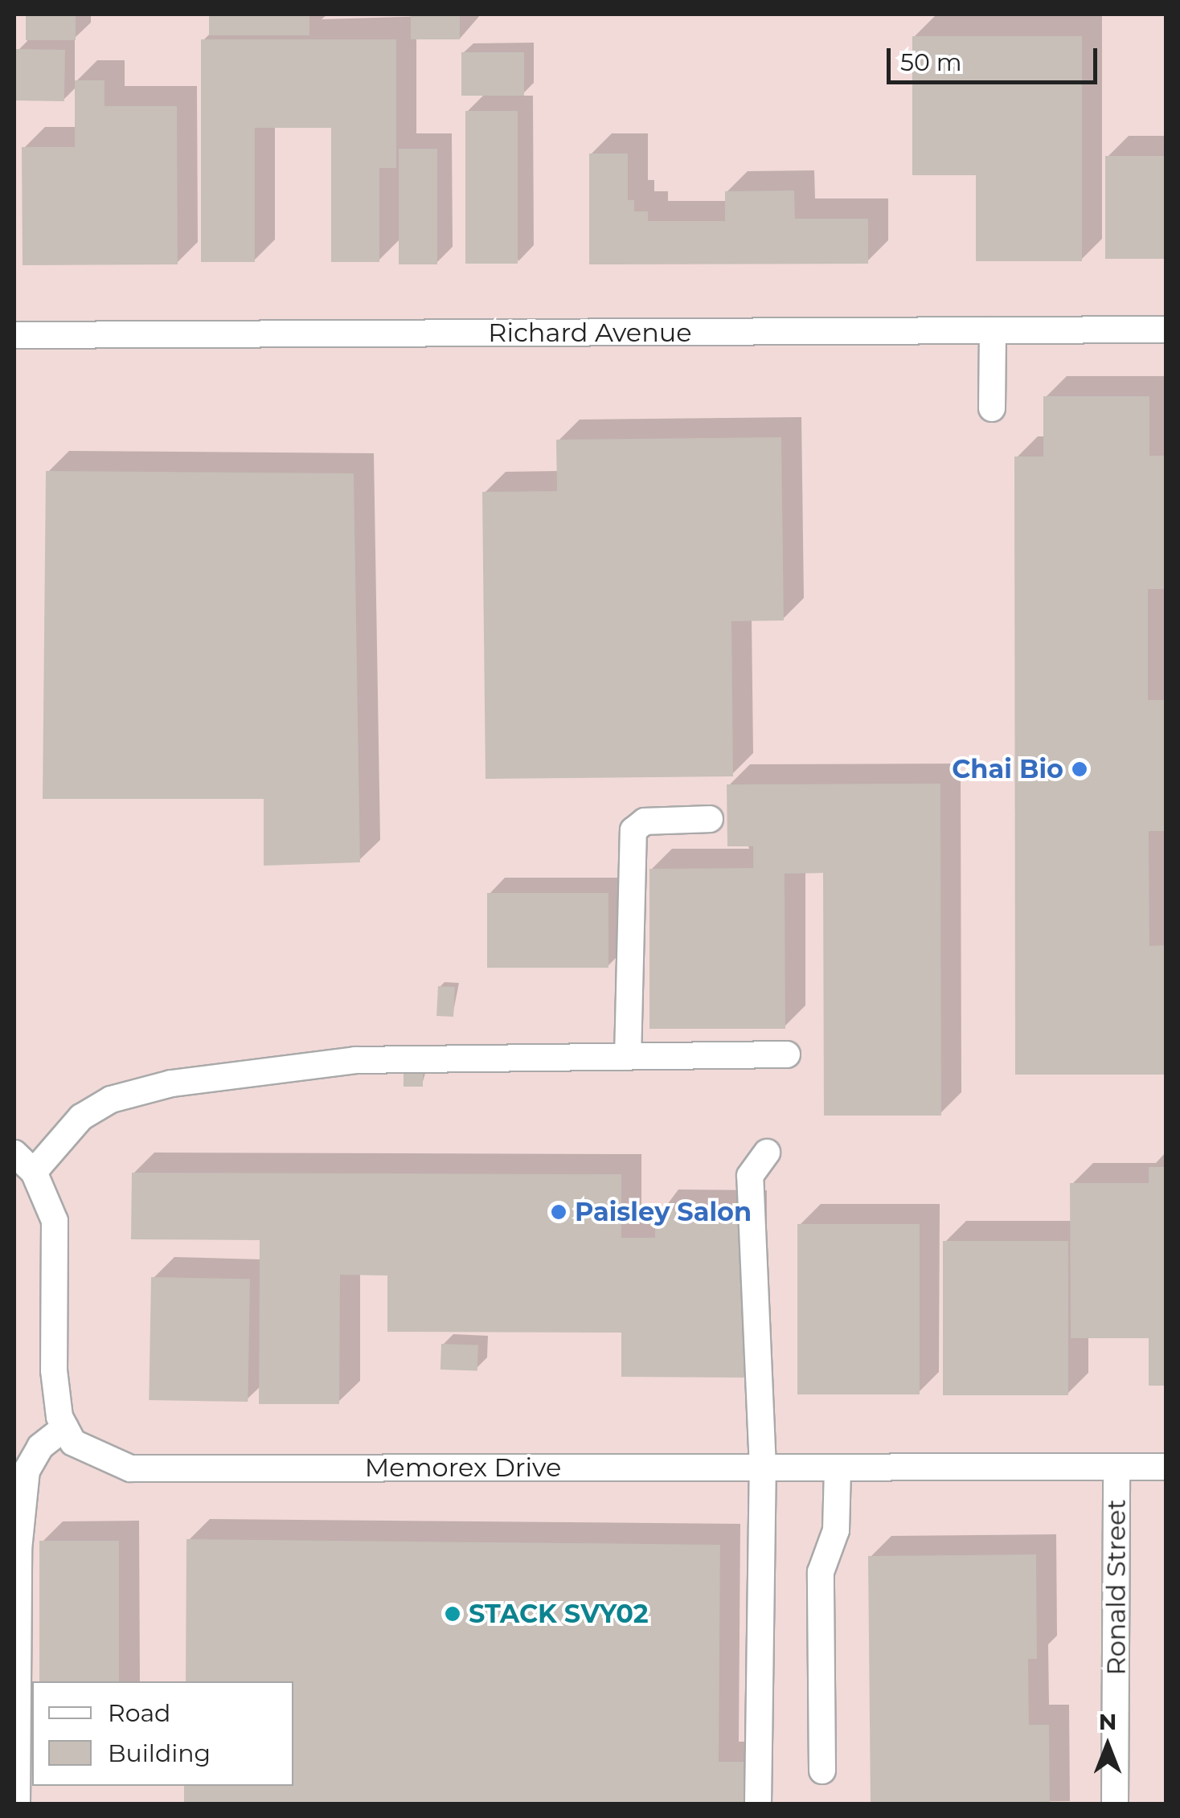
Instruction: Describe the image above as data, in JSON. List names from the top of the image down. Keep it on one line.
{"streets":{"street":["Richard Avenue","Memorex Drive","Ronald Street"]},"crossings":[["Memorex Drive","Ronald Street"]],"places":["Chai Bio","Paisley Salon","STACK SVY02"],"legend":["Road","Building"],"scale_bar":"50 m","north":"top"}
